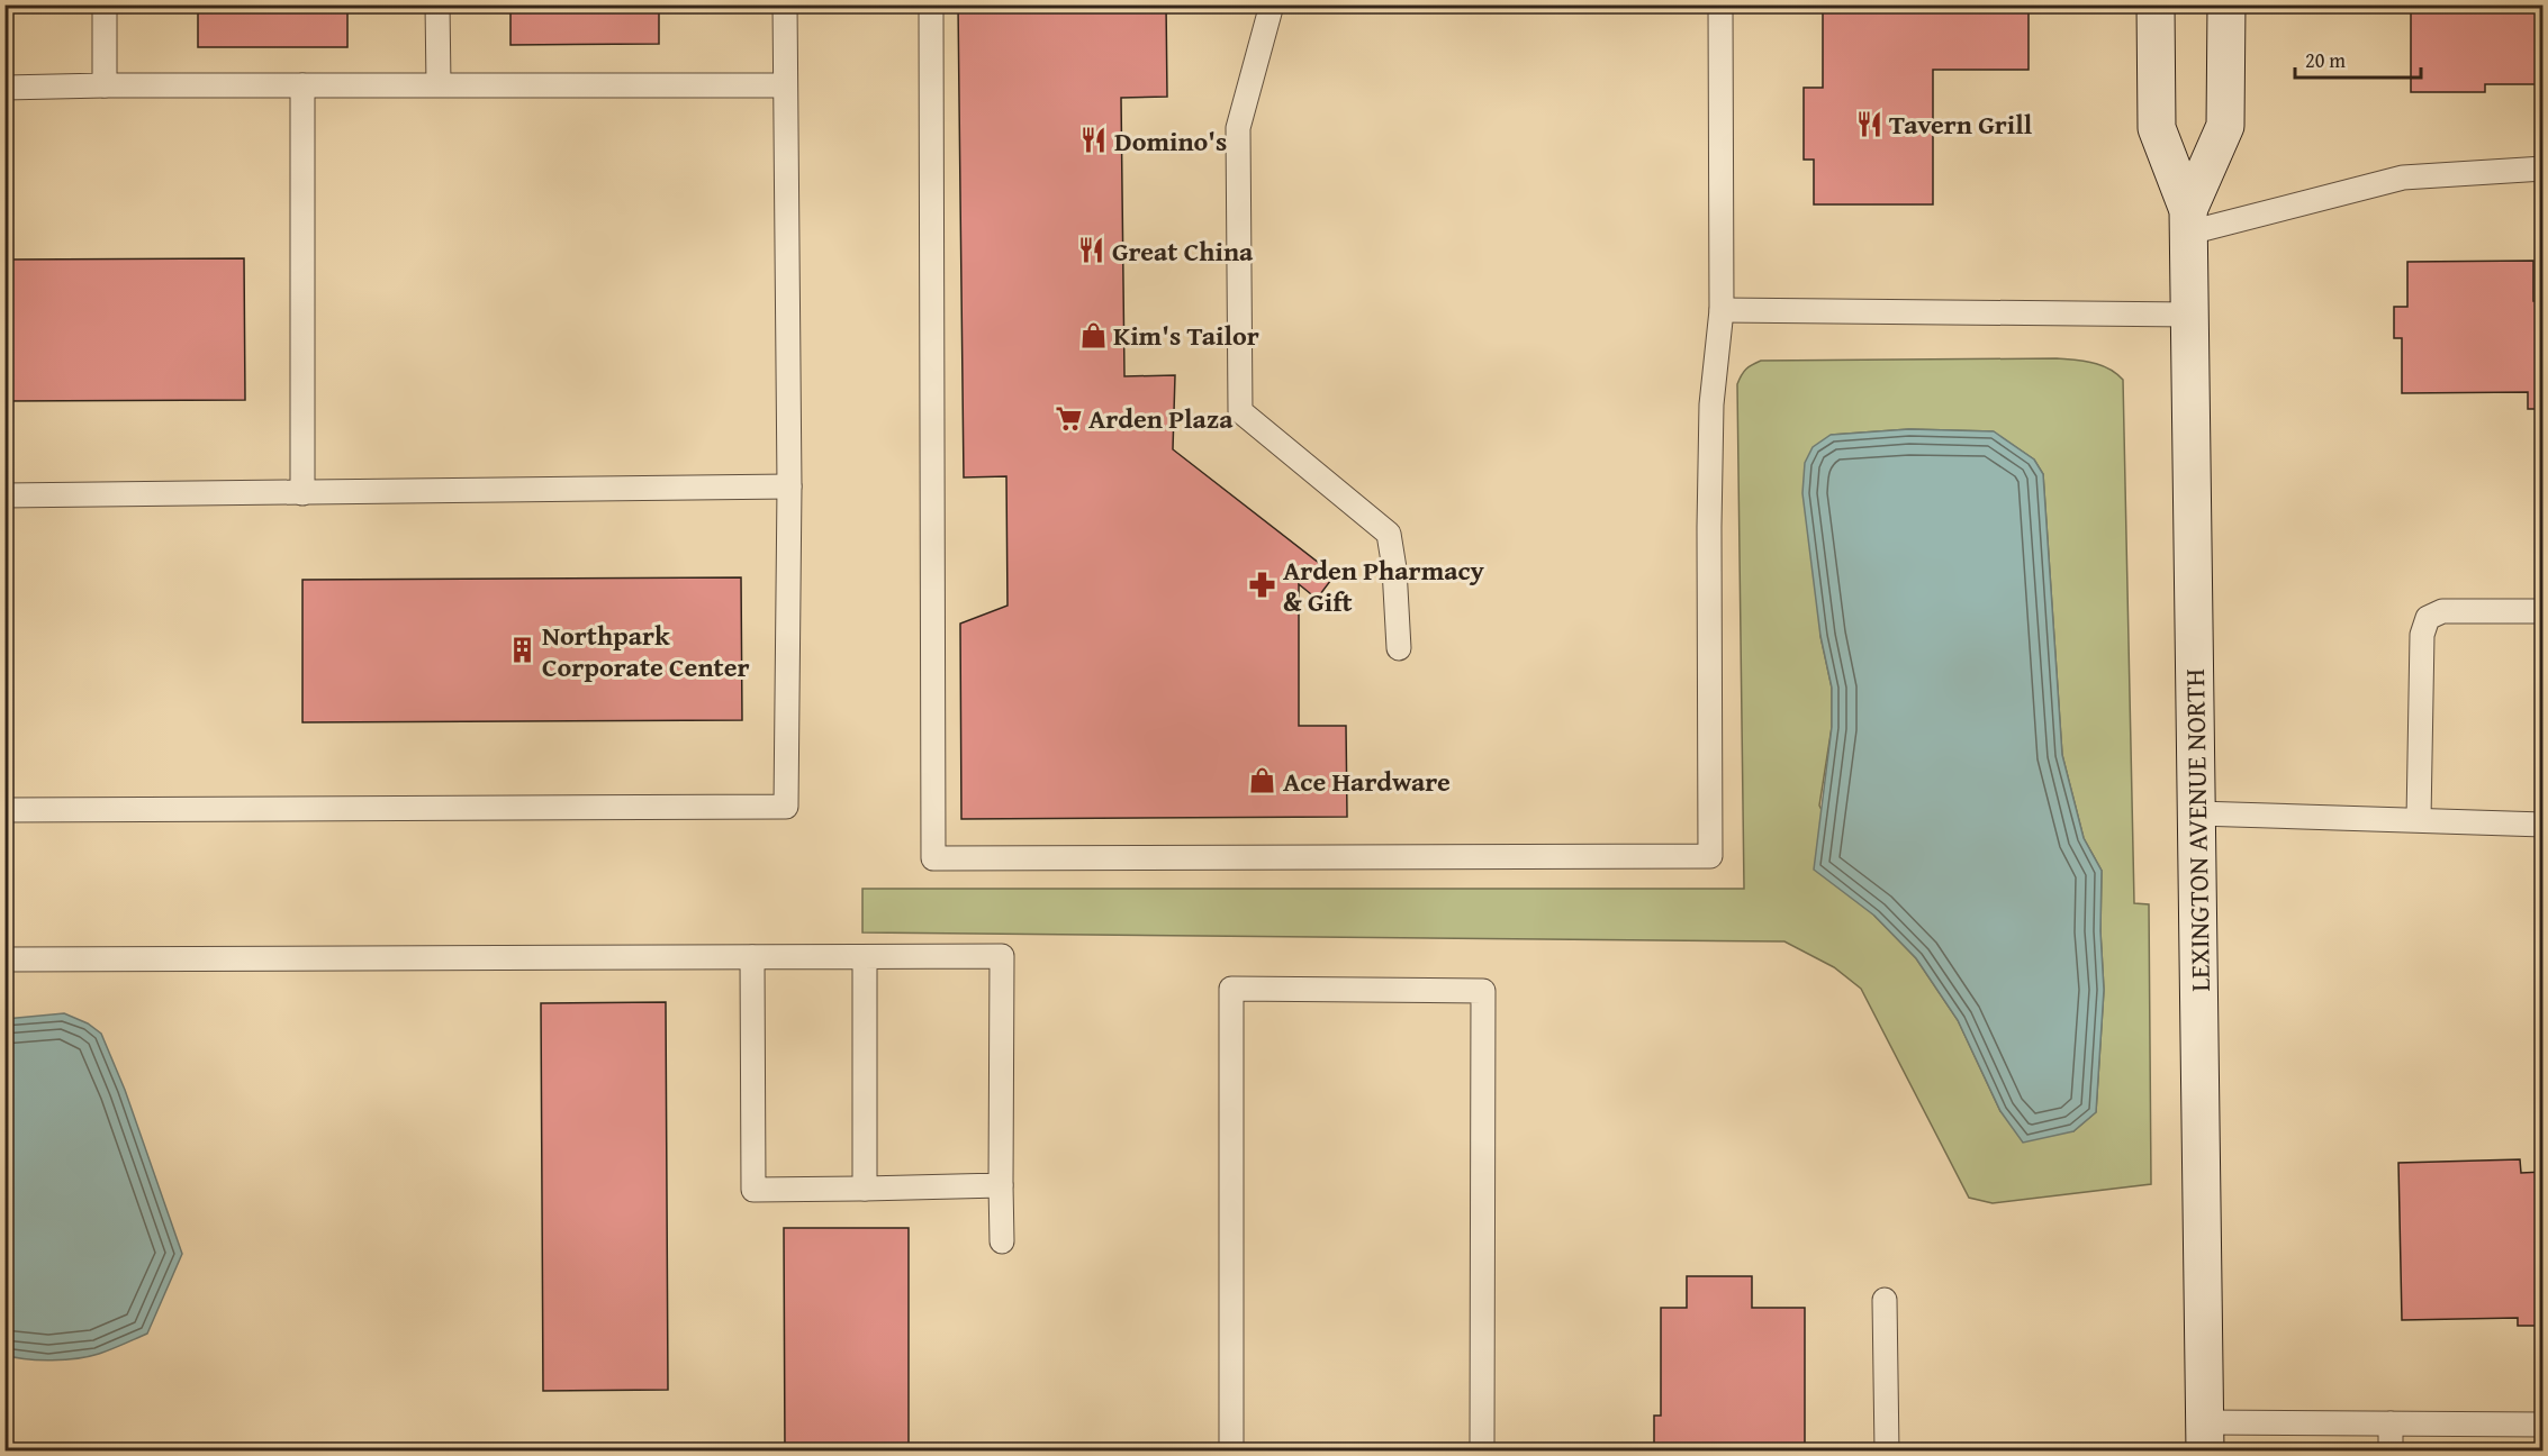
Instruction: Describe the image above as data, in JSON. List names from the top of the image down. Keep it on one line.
{"streets":{"main road":["LEXINGTON AVENUE NORTH"]},"places":{"restaurant":["Tavern Grill","Domino's","Great China"],"shop":["Kim's Tailor","Ace Hardware"],"supermarket":["Arden Plaza"],"pharmacy":["Arden Pharmacy & Gift"],"building":["Northpark Corporate Center"]},"scale_bar":"20 m"}
